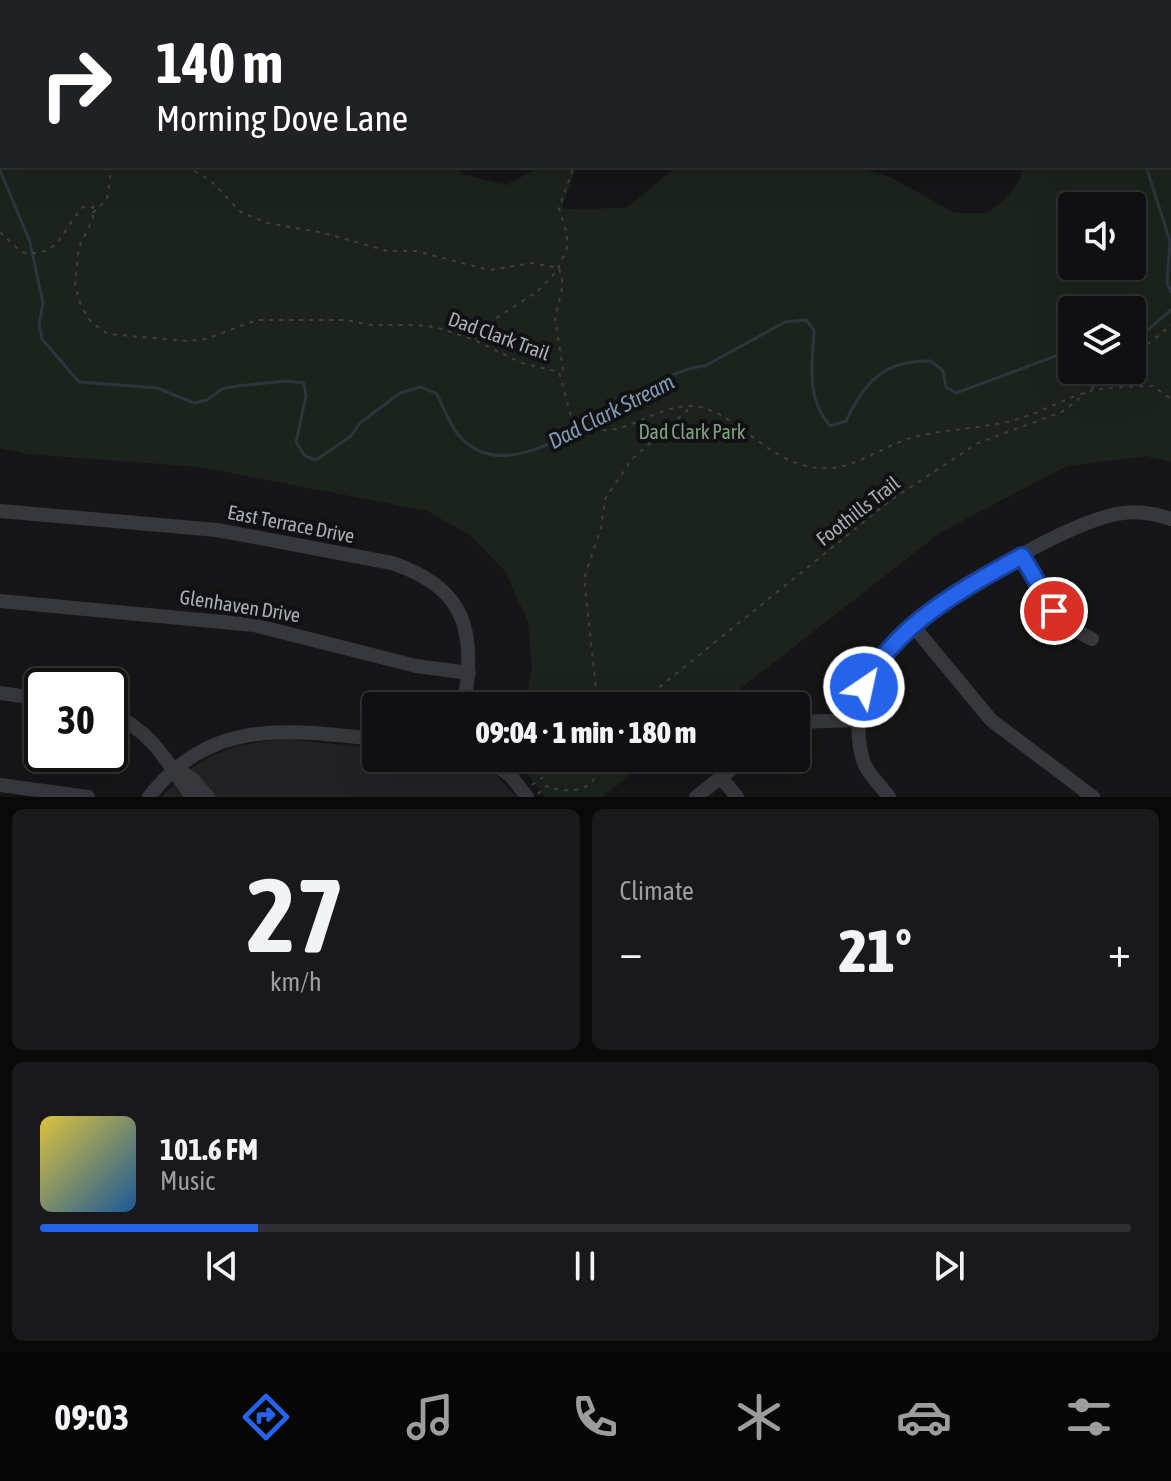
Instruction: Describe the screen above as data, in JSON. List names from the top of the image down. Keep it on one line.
{"streets":{"street":["East Terrace Drive","Glenhaven Drive"],"path":["Dad Clark Trail","Foothills Trail"]},"crossings":[["East Terrace Drive","Glenhaven Drive"]],"water":["Dad Clark Stream"],"parks":["Dad Clark Park"],"page":{"turn":["140 m","Morning Dove Lane"],"limit":"30","trip":"09:04 · 1 min · 180 m","tile":[["27","km/h"],"Climate"],"heat":["−","21°","+"],"song":["101.6 FM","Music"],"tabs":"09:03"}}
